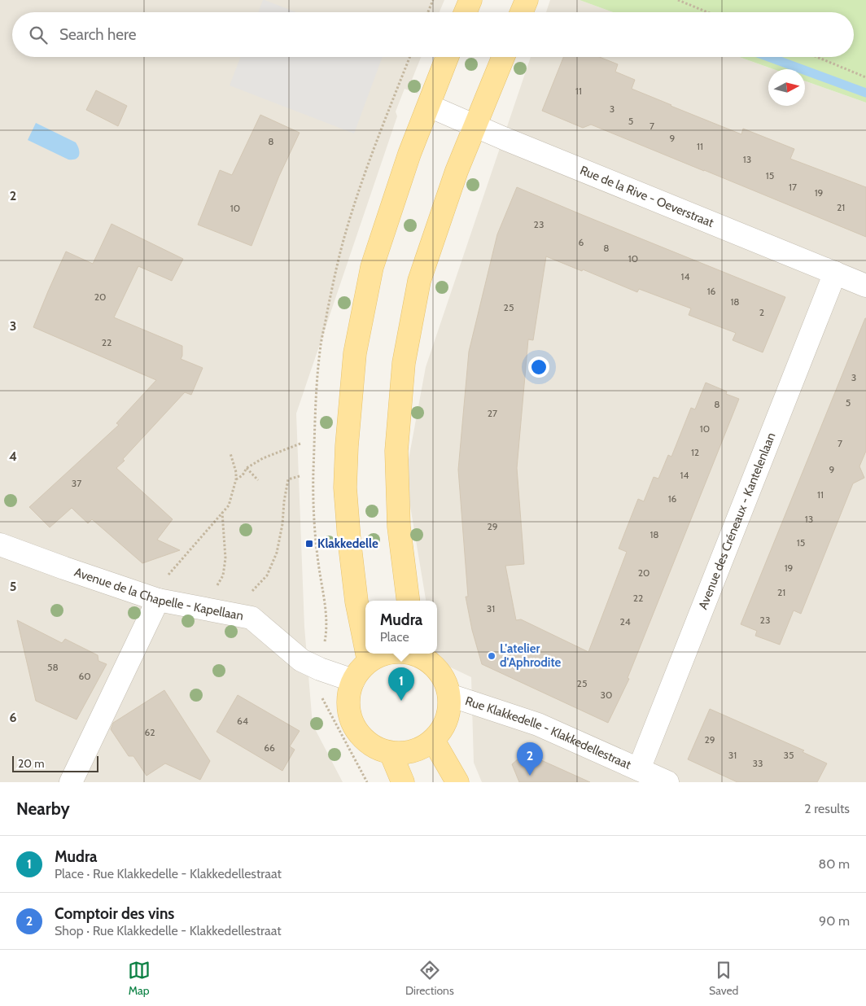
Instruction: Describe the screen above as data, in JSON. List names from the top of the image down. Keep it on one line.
{"streets":{"street":["Rue de la Rive - Oeverstraat","Avenue des Créneaux - Kantelenlaan","Avenue de la Chapelle - Kapellaan","Rue Klakkedelle - Klakkedellestraat"]},"crossings":[["Rue de la Rive - Oeverstraat","Avenue des Créneaux - Kantelenlaan"],["Avenue des Créneaux - Kantelenlaan","Rue Klakkedelle - Klakkedellestraat"]],"places":{"transit":["Klakkedelle"],"other":["L'atelier d'Aphrodite"]},"house_numbers":["11","3","5","7","9","8","11","13","15","17","19","21","10","23","6","8","10","14","16","20","18","25","2","22","3","5","8","27","10","7","12","9","14","37","11","16","13","29","18","15","19","20","21","22","31","23","24","58","60","25","30","64","62","29","66","31","35","33"],"scale_bar":"20 m","north":"right","page":{"search":"Search here","popup":["Mudra","Place"],"pins":["1","2"],"scale":"20 m","heading":["Nearby","2 results"],"list":[{"mark":"1","name":"Mudra","note":"Place · Rue Klakkedelle - Klakkedellestraat","value":"80 m"},{"mark":"2","name":"Comptoir des vins","note":"Shop · Rue Klakkedelle - Klakkedellestraat","value":"90 m"}],"nav":["Map","Directions","Saved"]},"grid":{"rows":["2","3","4","5","6"]}}
